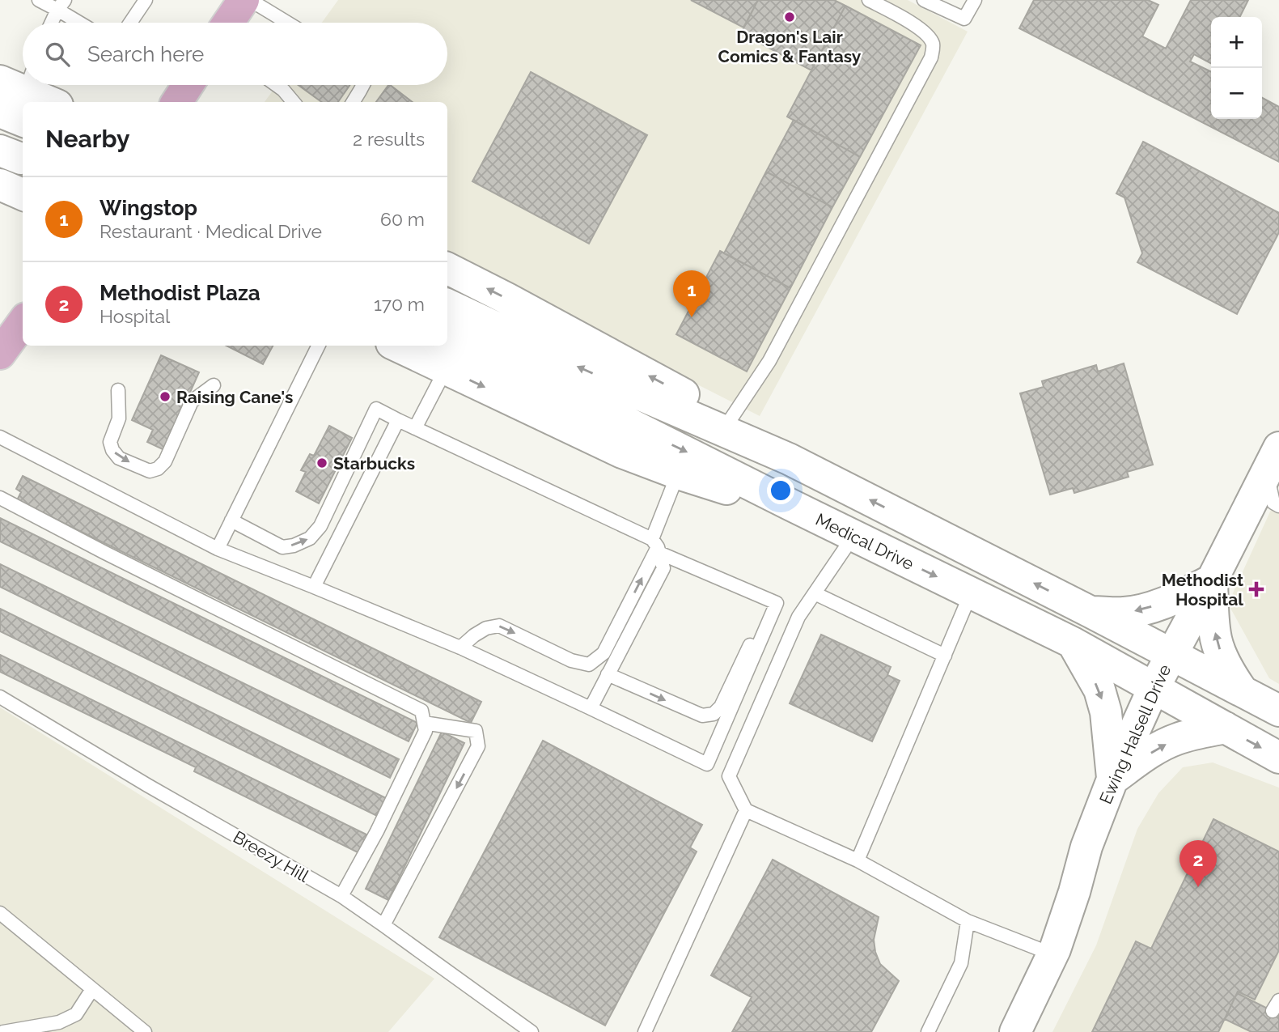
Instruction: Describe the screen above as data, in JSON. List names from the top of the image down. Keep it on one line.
{"streets":{"street":["Medical Drive","Ewing Halsell Drive"],"lane":["Breezy Hill"]},"crossings":[["Medical Drive","Ewing Halsell Drive"]],"places":{"other":["Dragon's Lair Comics & Fantasy","Raising Cane's","Starbucks"],"health":["Methodist Hospital"]},"page":{"map_buttons":["+","−"],"search":"Search here","heading":["Nearby","2 results"],"list":[{"mark":"1","name":"Wingstop","note":"Restaurant · Medical Drive","value":"60 m"},{"mark":"2","name":"Methodist Plaza","note":"Hospital","value":"170 m"}],"pins":["1","2"]}}
